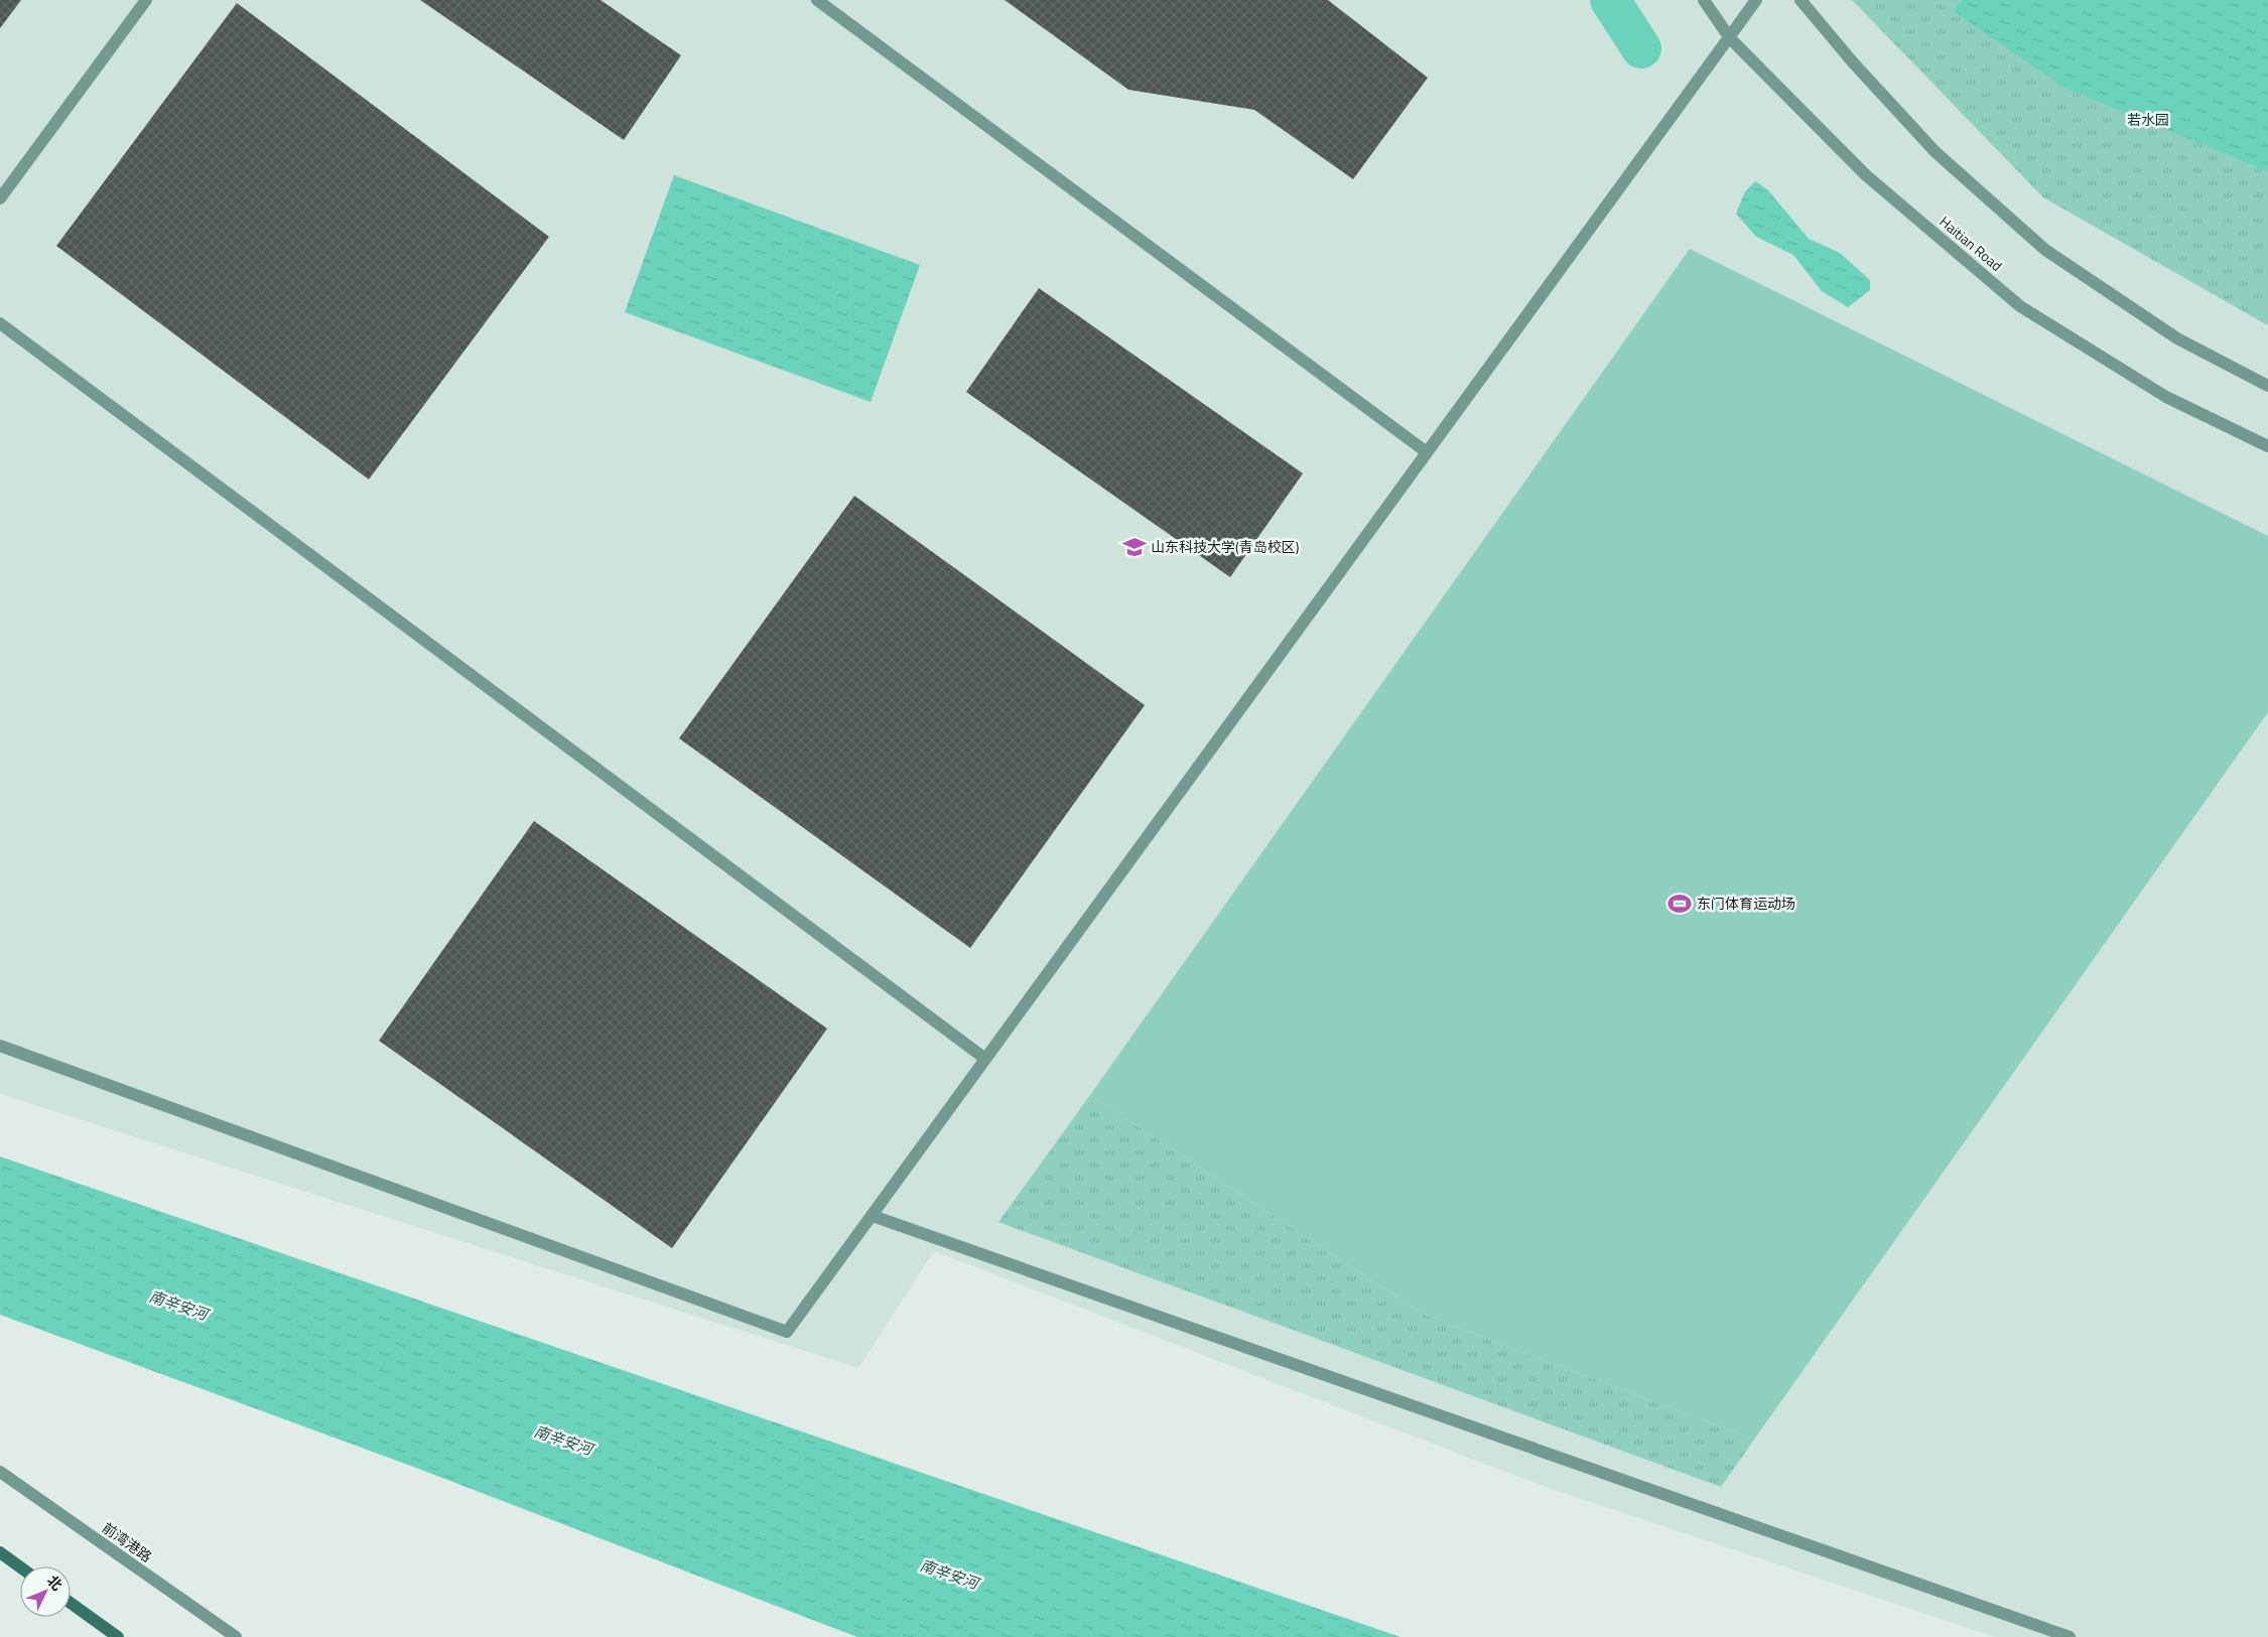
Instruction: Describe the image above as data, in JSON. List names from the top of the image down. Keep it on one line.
{"streets":{"street":["Haitian Road","前湾港路"]},"water":["南辛安河"],"parks":["若水园"],"places":{"school or university":["山东科技大学(青岛校区)"],"sports":["东门体育运动场"]},"north":"top right"}
